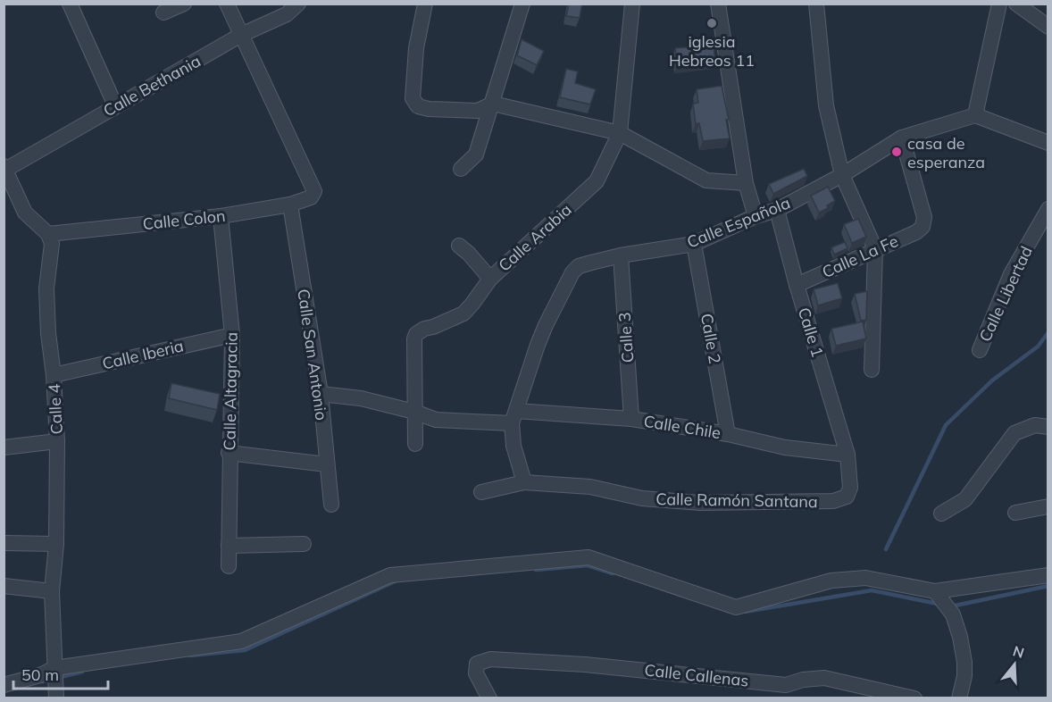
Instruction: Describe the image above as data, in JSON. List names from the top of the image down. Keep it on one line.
{"streets":{"street":["Calle Bethania","Calle Colon","Calle Española","Calle Arabia","Calle La Fe","Calle Libertad","Calle 1","Calle 3","Calle 2","Calle Iberia","Calle San Antonio","Calle Altagracia","Calle 4","Calle Chile","Calle Ramón Santana","Calle Callenas"]},"crossings":[["Calle Bethania","Calle Colon"],["Calle Colon","Calle San Antonio"],["Calle Colon","Calle Altagracia"],["Calle Colon","Calle 4"],["Calle Española","Calle La Fe"],["Calle Española","Calle 1"],["Calle Española","Calle 3"],["Calle Española","Calle 2"],["Calle Española","Calle Chile"],["Calle Arabia","Calle Chile"],["Calle La Fe","Calle 1"],["Calle 1","Calle Chile"],["Calle 1","Calle Ramón Santana"],["Calle 3","Calle Chile"],["Calle 2","Calle Chile"],["Calle Iberia","Calle Altagracia"],["Calle Iberia","Calle 4"],["Calle San Antonio","Calle Chile"]],"places":["iglesia Hebreos 11","casa de esperanza"],"scale_bar":"50 m","north":"top"}
